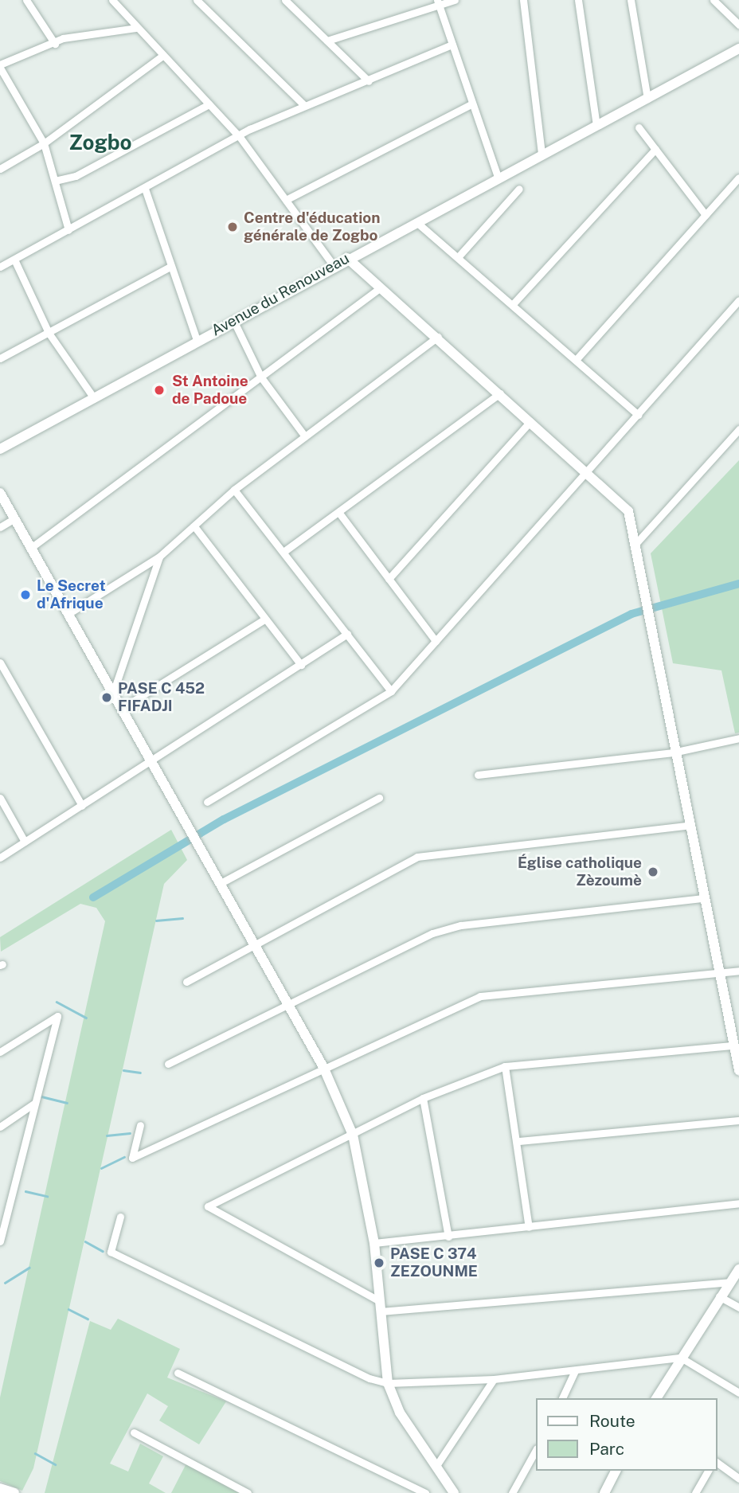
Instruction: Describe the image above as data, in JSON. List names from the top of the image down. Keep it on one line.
{"streets":{"street":["Avenue du Renouveau"]},"districts":["Zogbo"],"places":["Centre d'éducation générale de Zogbo","St Antoine de Padoue","Le Secret d'Afrique","PASE C 452 FIFADJI","Église catholique Zèzoumè","PASE C 374 ZEZOUNME"],"legend":["Route","Parc"]}
